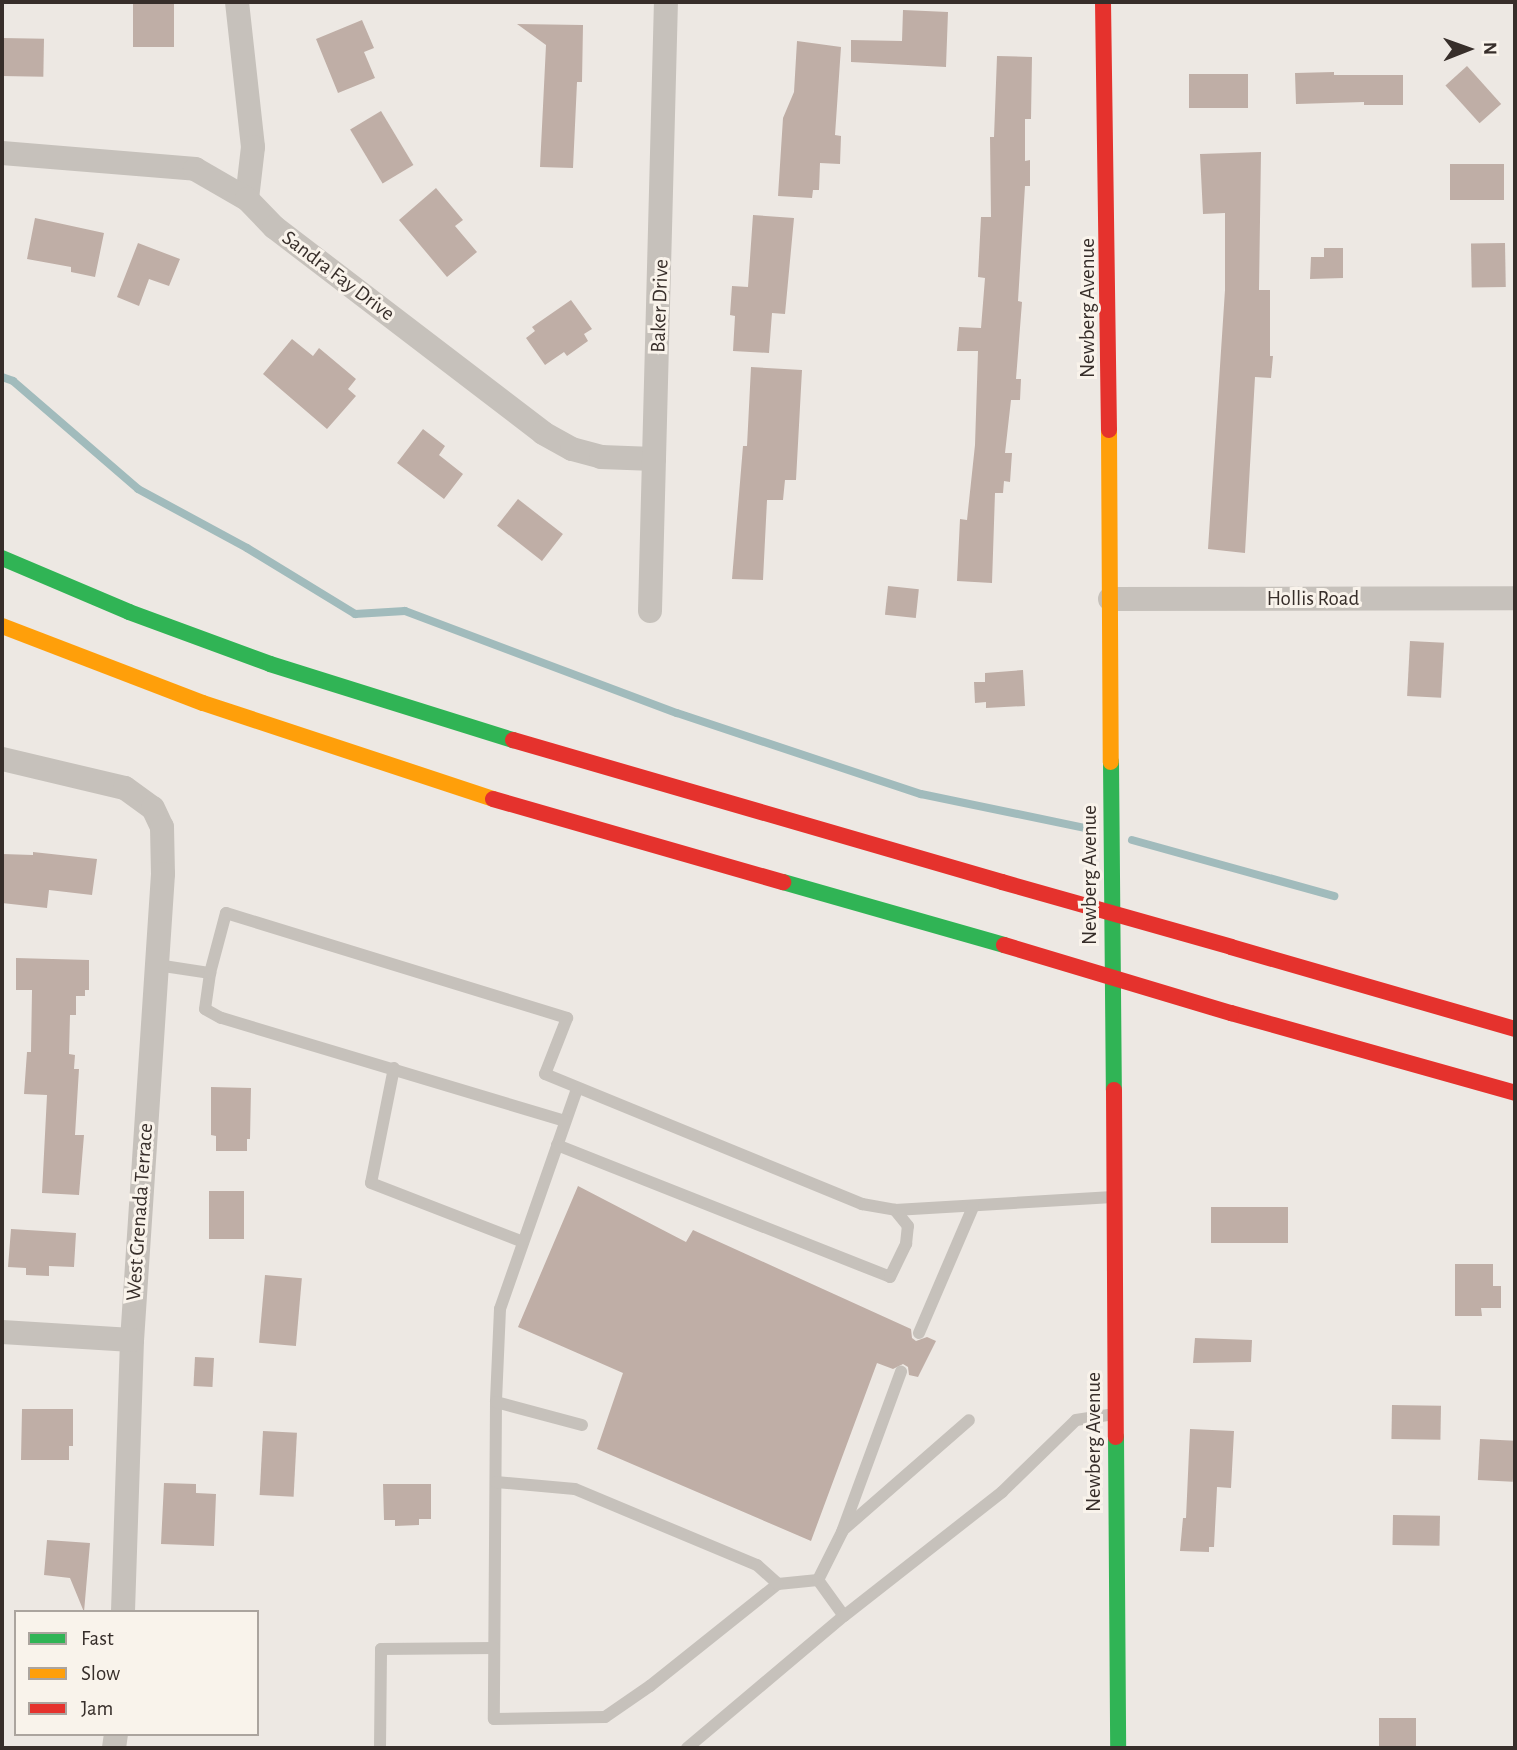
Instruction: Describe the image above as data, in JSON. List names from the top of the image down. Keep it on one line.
{"streets":{"main road":["Newberg Avenue"],"street":["Sandra Fay Drive","Baker Drive","Hollis Road","West Grenada Terrace"]},"crossings":[["Sandra Fay Drive","Baker Drive"],["Newberg Avenue","Hollis Road"]],"legend":["Fast","Slow","Jam"],"north":"right"}
